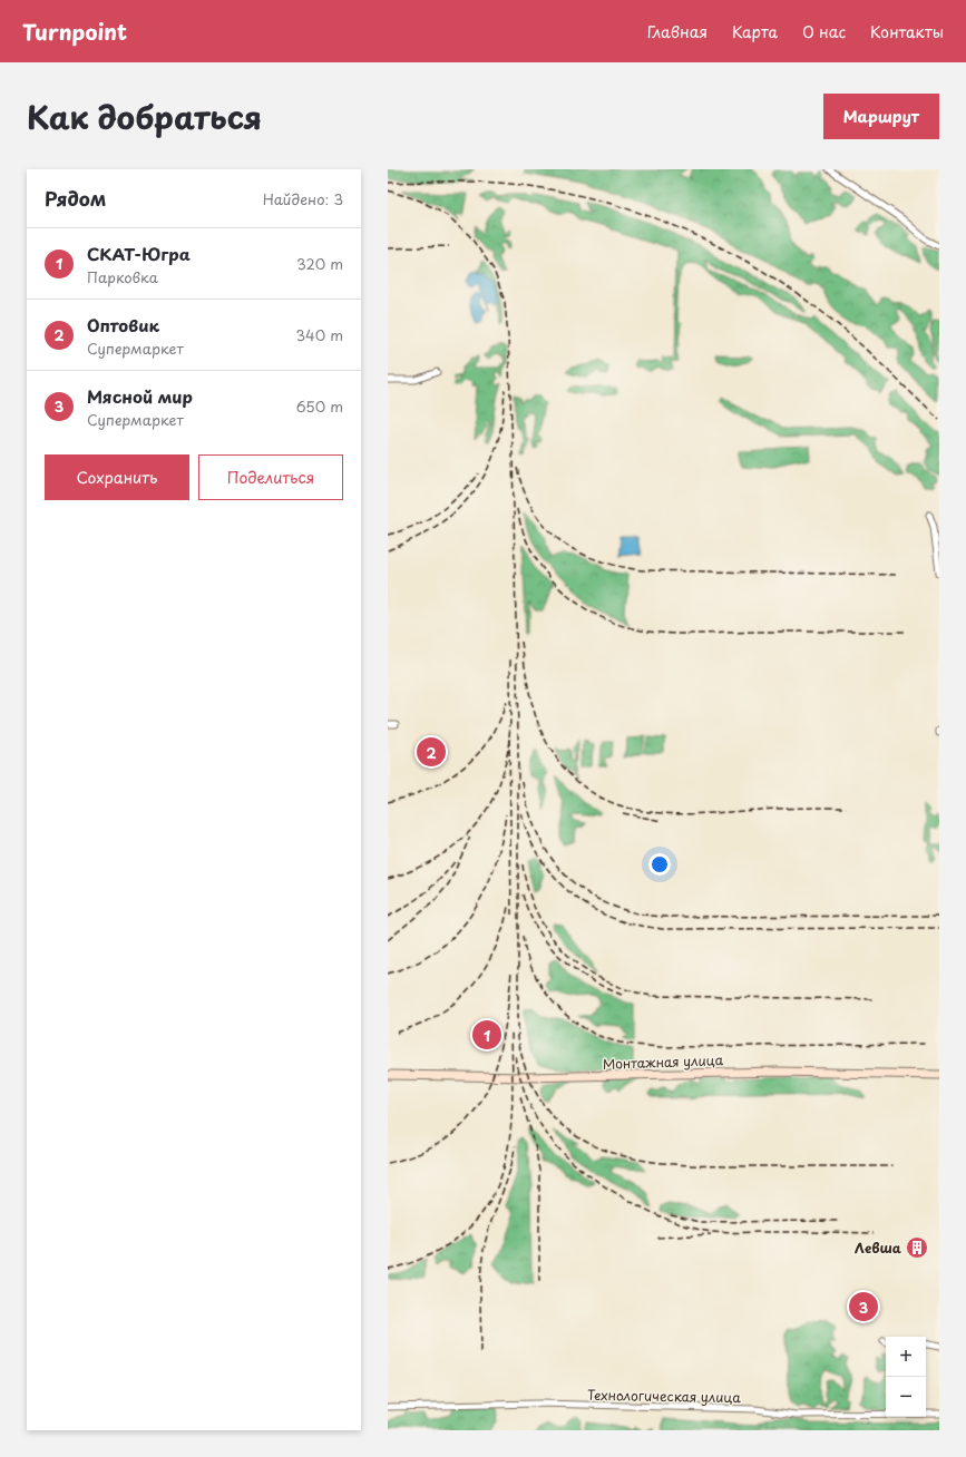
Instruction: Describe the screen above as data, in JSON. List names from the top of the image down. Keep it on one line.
{"streets":{"street":["Монтажная улица","Технологическая улица"]},"places":{"building":["Левша"]},"page":{"header":"Turnpoint","nav":["Главная","Карта","О нас","Контакты"],"title":"Как добраться","buttons":["Маршрут",["Сохранить","Поделиться"]],"heading":["Рядом","Найдено: 3"],"list":[{"mark":"1","name":"СКАТ-Югра","note":"Парковка","value":"320 m"},{"mark":"2","name":"Оптовик","note":"Супермаркет","value":"340 m"},{"mark":"3","name":"Мясной мир","note":"Супермаркет","value":"650 m"}],"pins":["2","1","3"],"map_buttons":["+","−"]}}
